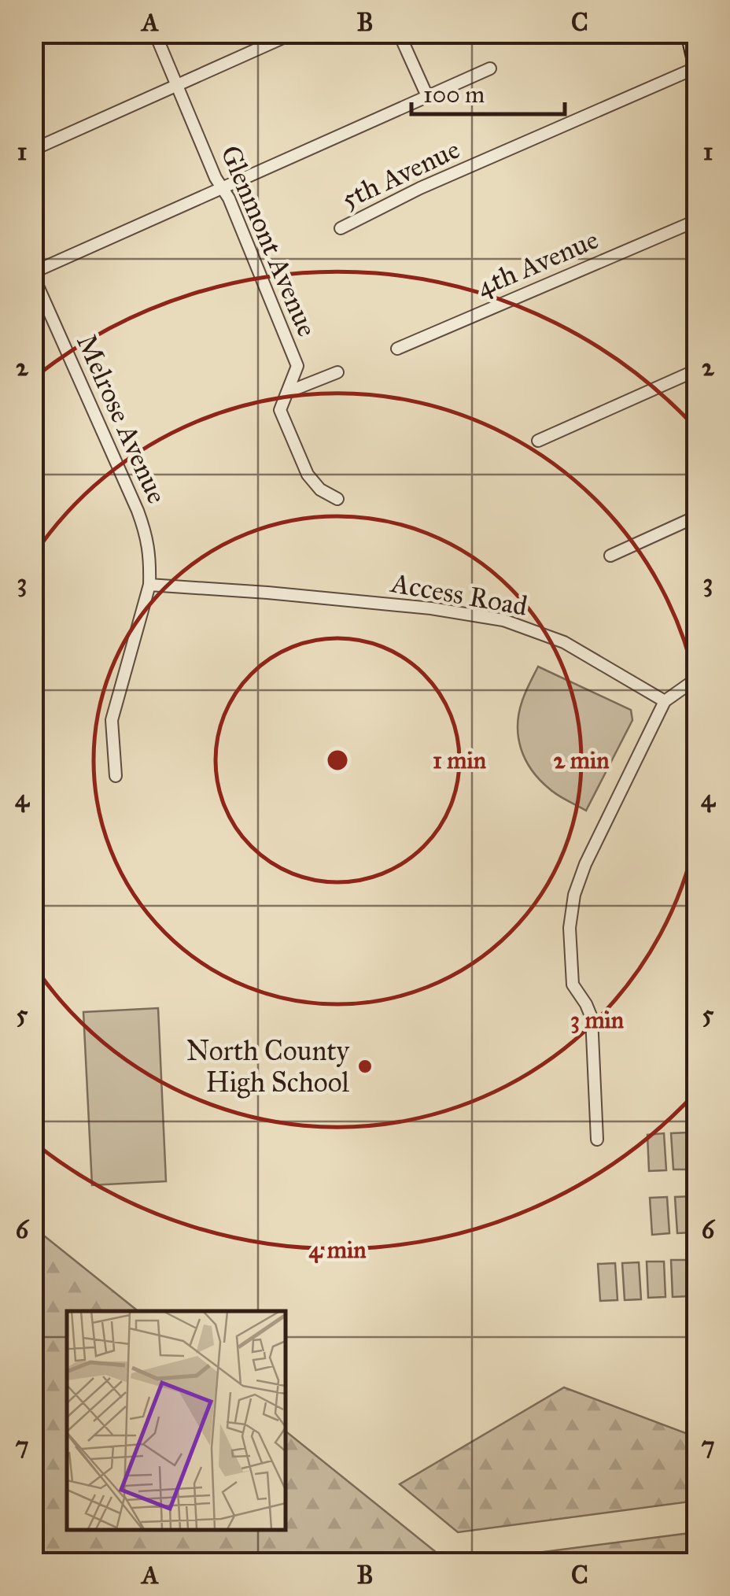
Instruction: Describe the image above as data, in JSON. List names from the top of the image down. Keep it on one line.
{"streets":{"street":["5th Avenue","Glenmont Avenue","4th Avenue","Melrose Avenue","Access Road"]},"crossings":[["Melrose Avenue","Access Road"]],"places":["North County High School"],"scale_bar":"100 m","grid":{"columns":["A","B","C"],"rows":["1","2","3","4","5","6","7"]},"rings":["1 min","2 min","3 min","4 min"]}
